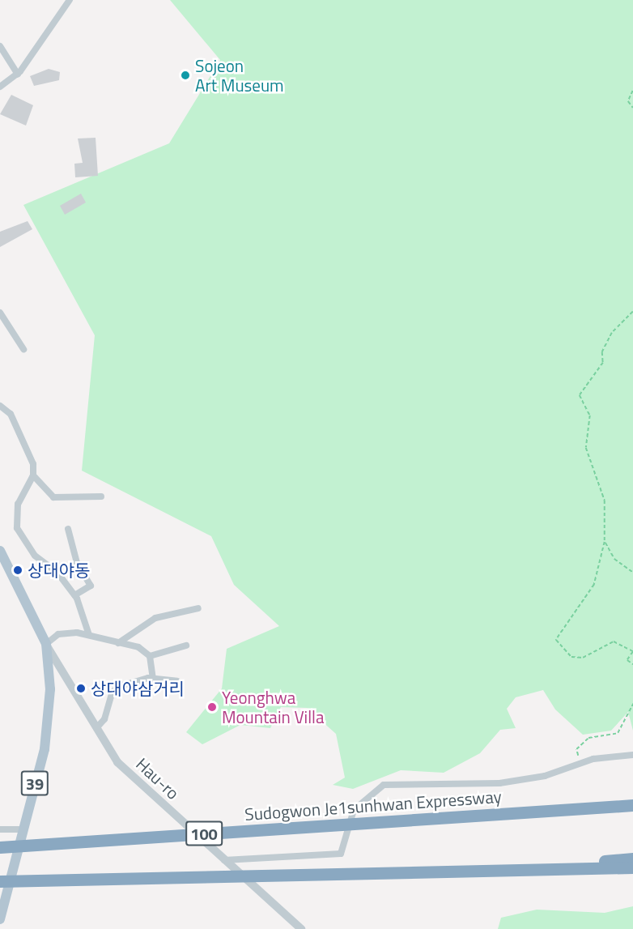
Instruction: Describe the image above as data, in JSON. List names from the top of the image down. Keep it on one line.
{"streets":{"highway":["Sudogwon Je1sunhwan Expressway","100"],"main road":["39"],"street":["Hau-ro"]},"crossings":[["Hau-ro","39"]],"places":["Sojeon Art Museum","상대야동","상대야삼거리","Yeonghwa Mountain Villa"]}
